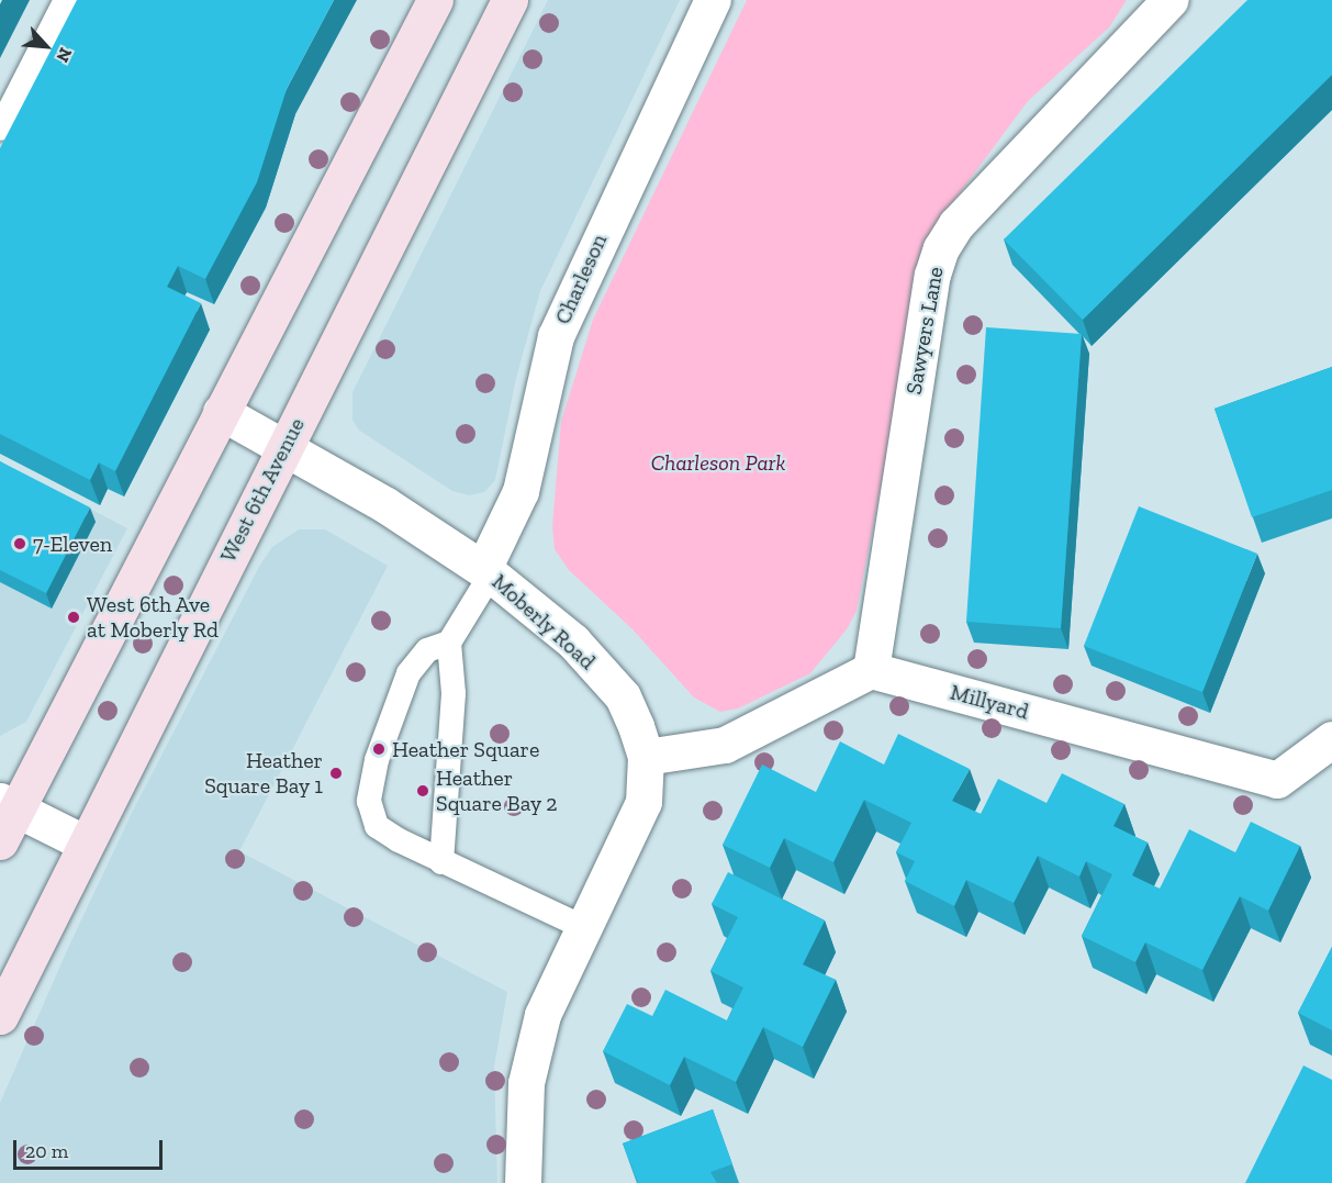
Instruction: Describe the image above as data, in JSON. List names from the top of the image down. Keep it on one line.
{"streets":{"main road":["West 6th Avenue"],"street":["Charleson","Sawyers Lane","Moberly Road","Millyard"]},"crossings":[["Charleson","Moberly Road"],["Sawyers Lane","Millyard"],["West 6th Avenue","Moberly Road"]],"parks":["Charleson Park"],"places":["7-Eleven","West 6th Ave at Moberly Rd","Heather Square","Heather Square Bay 1","Heather Square Bay 2"],"scale_bar":"20 m","north":"bottom right"}
